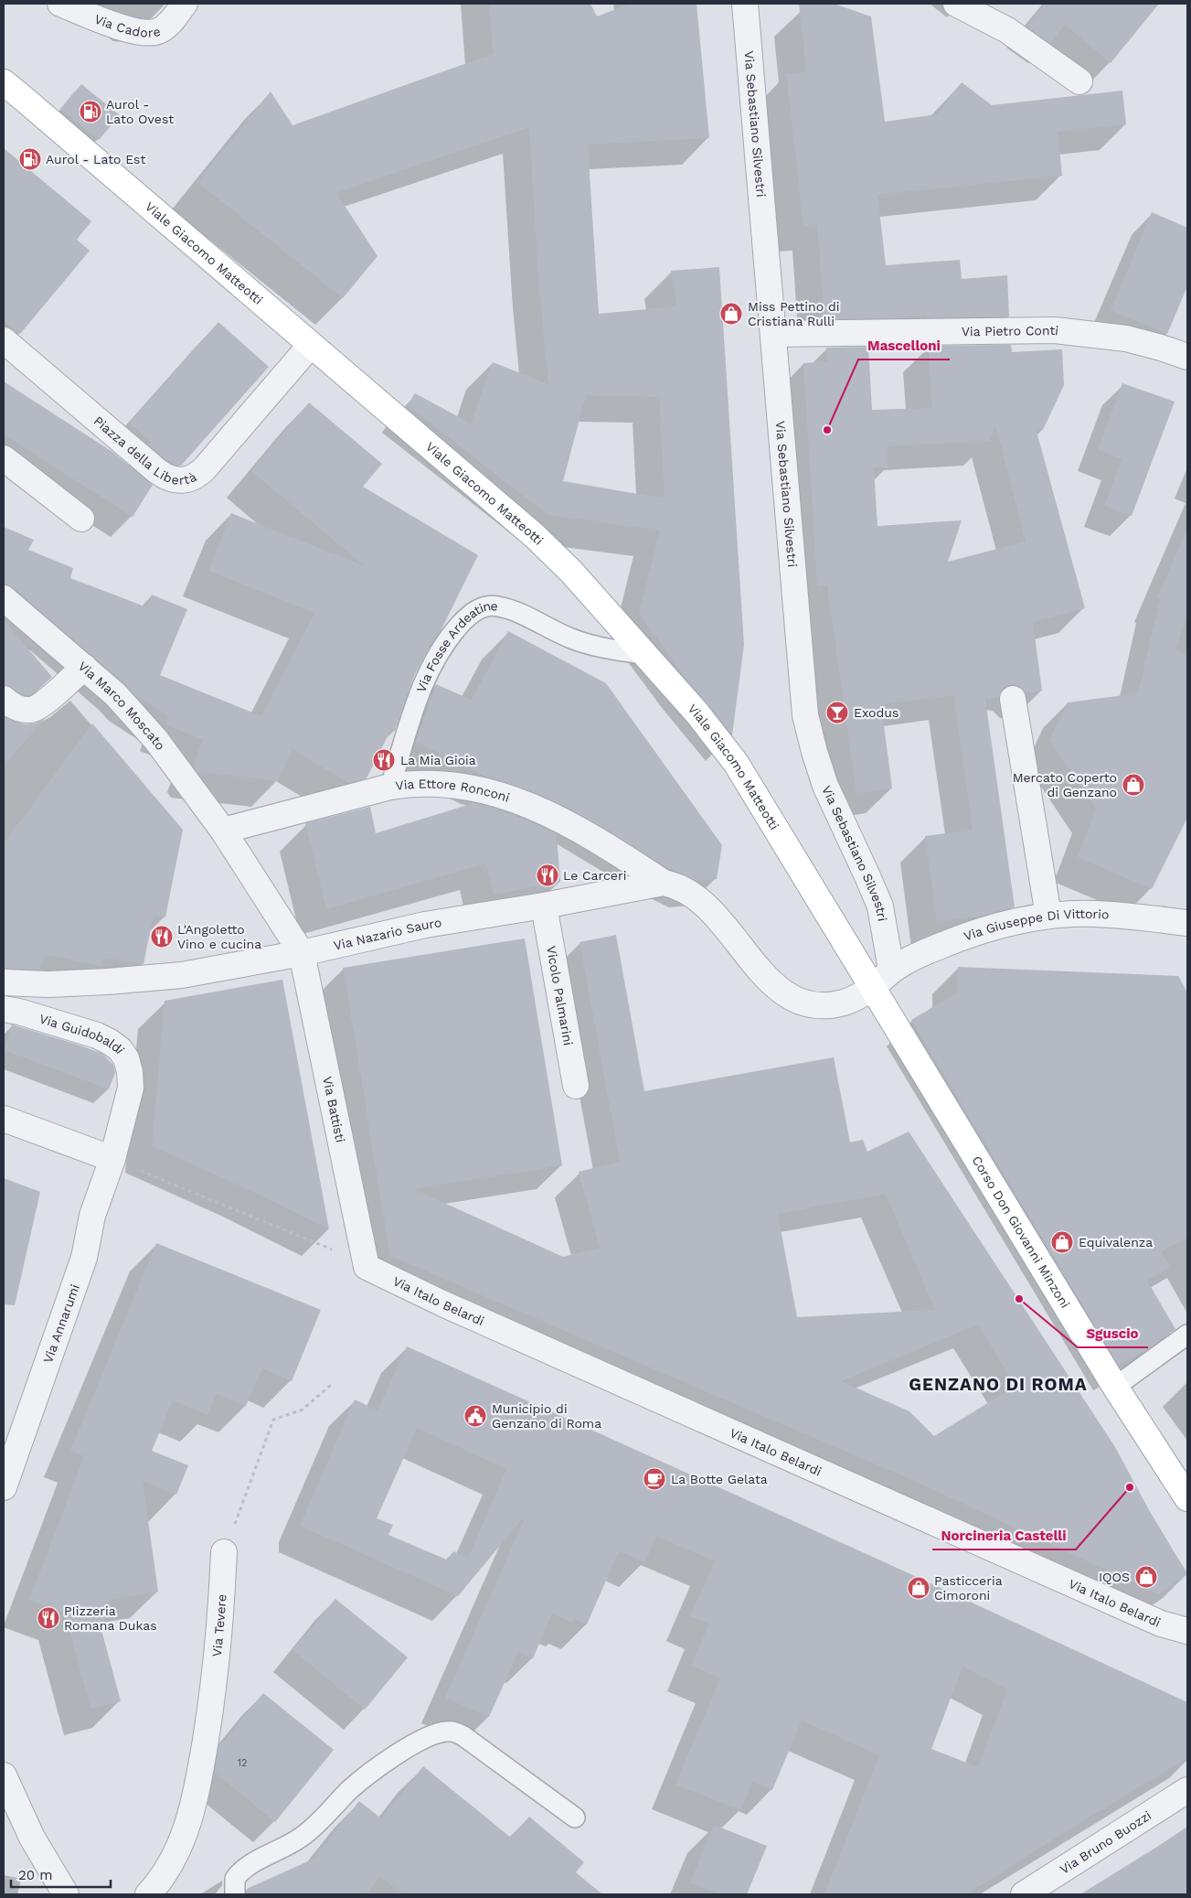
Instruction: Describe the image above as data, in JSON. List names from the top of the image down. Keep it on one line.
{"streets":{"main road":["Viale Giacomo Matteotti","Corso Don Giovanni Minzoni"],"street":["Via Cadore","Via Sebastiano Silvestri","Via Pietro Conti","Piazza della Libertà","Via Marco Moscato","Via Ettore Ronconi","Via Giuseppe Di Vittorio","Via Nazario Sauro","Vicolo Palmarini","Via Guidobaldi","Via Battisti","Via Italo Belardi","Via Annarumi","Via Tevere","Via Bruno Buozzi"],"lane":["Via Fosse Ardeatine"]},"crossings":[["Via Sebastiano Silvestri","Via Pietro Conti"],["Via Sebastiano Silvestri","Via Giuseppe Di Vittorio"],["Viale Giacomo Matteotti","Piazza della Libertà"],["Viale Giacomo Matteotti","Via Fosse Ardeatine"],["Viale Giacomo Matteotti","Via Giuseppe Di Vittorio"],["Viale Giacomo Matteotti","Corso Don Giovanni Minzoni"],["Via Fosse Ardeatine","Via Ettore Ronconi"],["Via Marco Moscato","Via Ettore Ronconi"],["Via Marco Moscato","Via Nazario Sauro"],["Via Marco Moscato","Via Battisti"],["Via Ettore Ronconi","Via Giuseppe Di Vittorio"],["Via Ettore Ronconi","Via Nazario Sauro"],["Via Giuseppe Di Vittorio","Via Nazario Sauro"],["Via Giuseppe Di Vittorio","Corso Don Giovanni Minzoni"],["Via Nazario Sauro","Vicolo Palmarini"],["Via Nazario Sauro","Via Battisti"],["Via Guidobaldi","Via Annarumi"],["Via Battisti","Via Italo Belardi"]],"districts":["GENZANO DI ROMA"],"places":{"fuel station":["Aurol - Lato Ovest","Aurol - Lato Est"],"shop":["Miss Pettino di Cristiana Rulli","Mercato Coperto di Genzano","Equivalenza","IQOS","Pasticceria Cimoroni"],"other":["Mascelloni","Sguscio","Norcineria Castelli"],"bar":["Exodus"],"restaurant":["La Mia Gioia","Le Carceri","L'Angoletto Vino e cucina","PIizzeria Romana Dukas"],"public building":["Municipio di Genzano di Roma"],"cafe":["La Botte Gelata"]},"house_numbers":["12"],"scale_bar":"20 m"}
